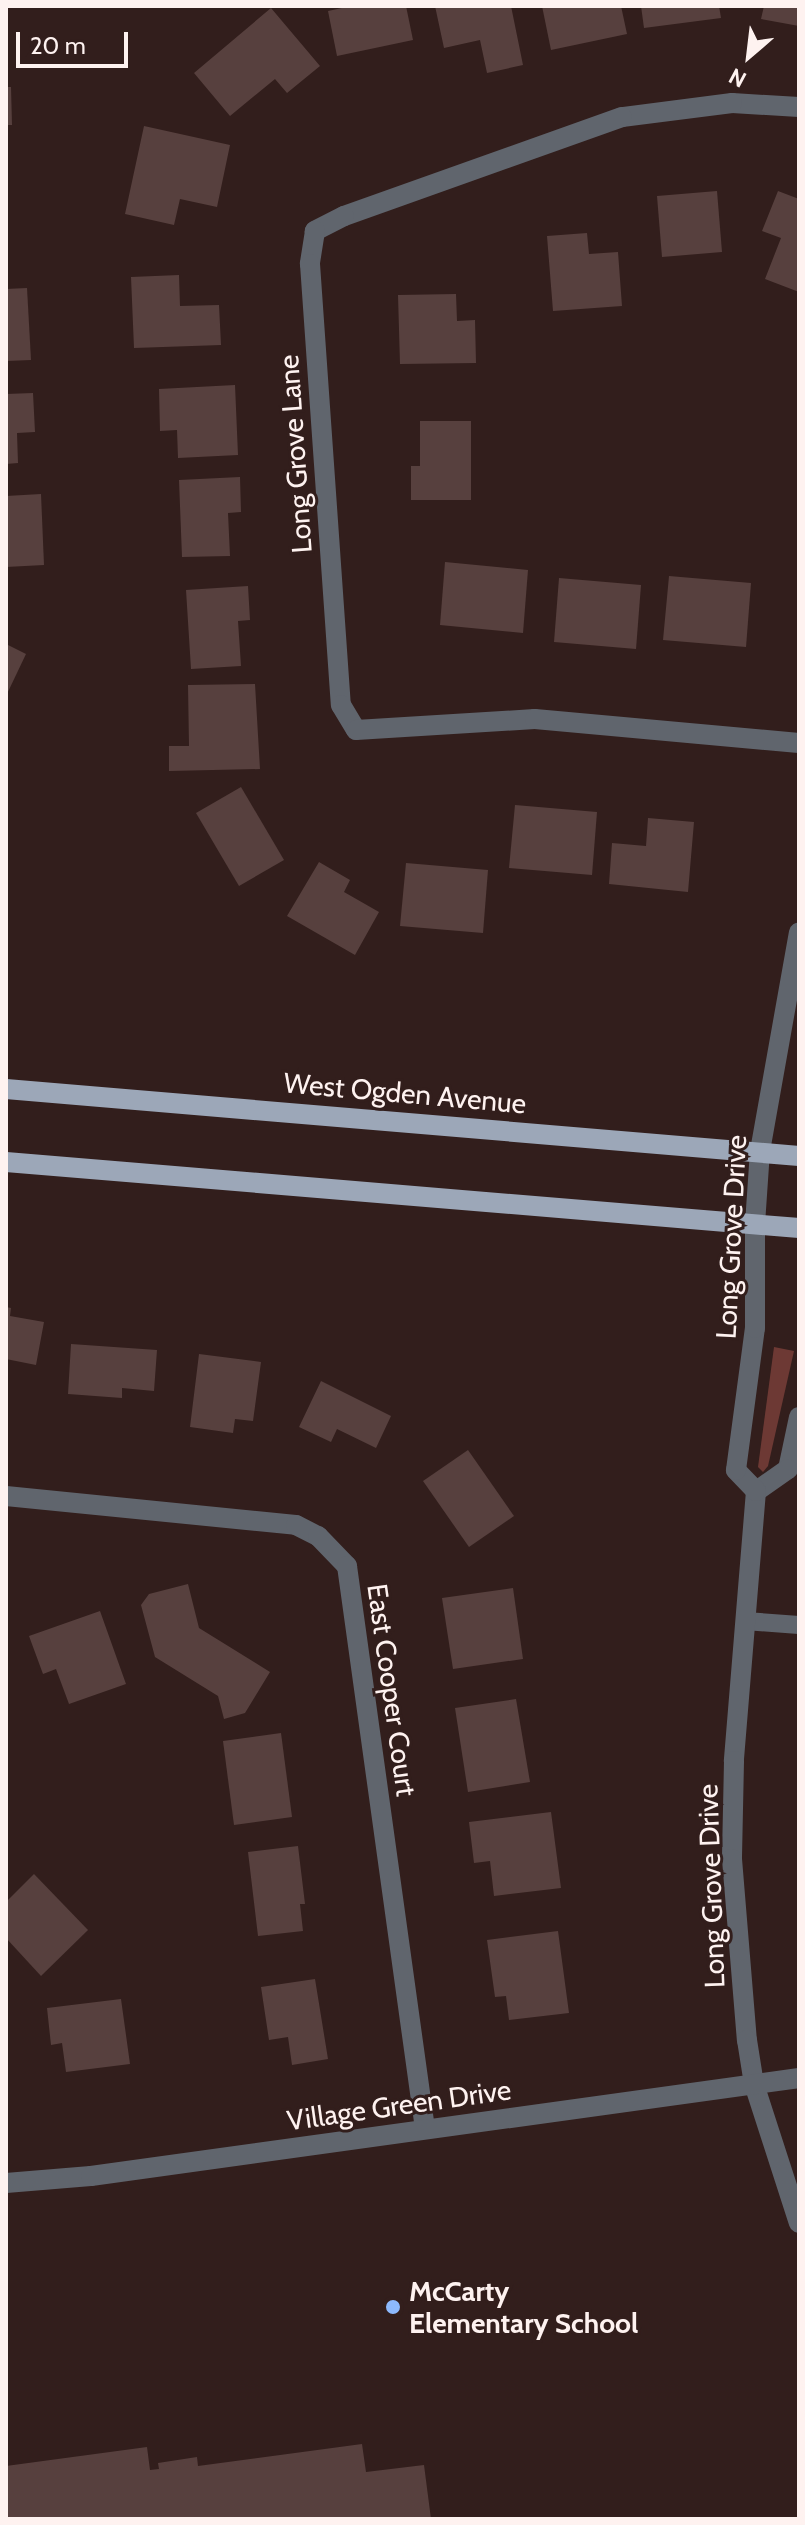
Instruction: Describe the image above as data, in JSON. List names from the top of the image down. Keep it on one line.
{"streets":{"main road":["West Ogden Avenue"],"street":["Long Grove Lane","Long Grove Drive","East Cooper Court","Village Green Drive"]},"crossings":[["West Ogden Avenue","Long Grove Drive"],["Long Grove Drive","Village Green Drive"],["East Cooper Court","Village Green Drive"]],"places":["McCarty Elementary School"],"scale_bar":"20 m","north":"bottom left"}
